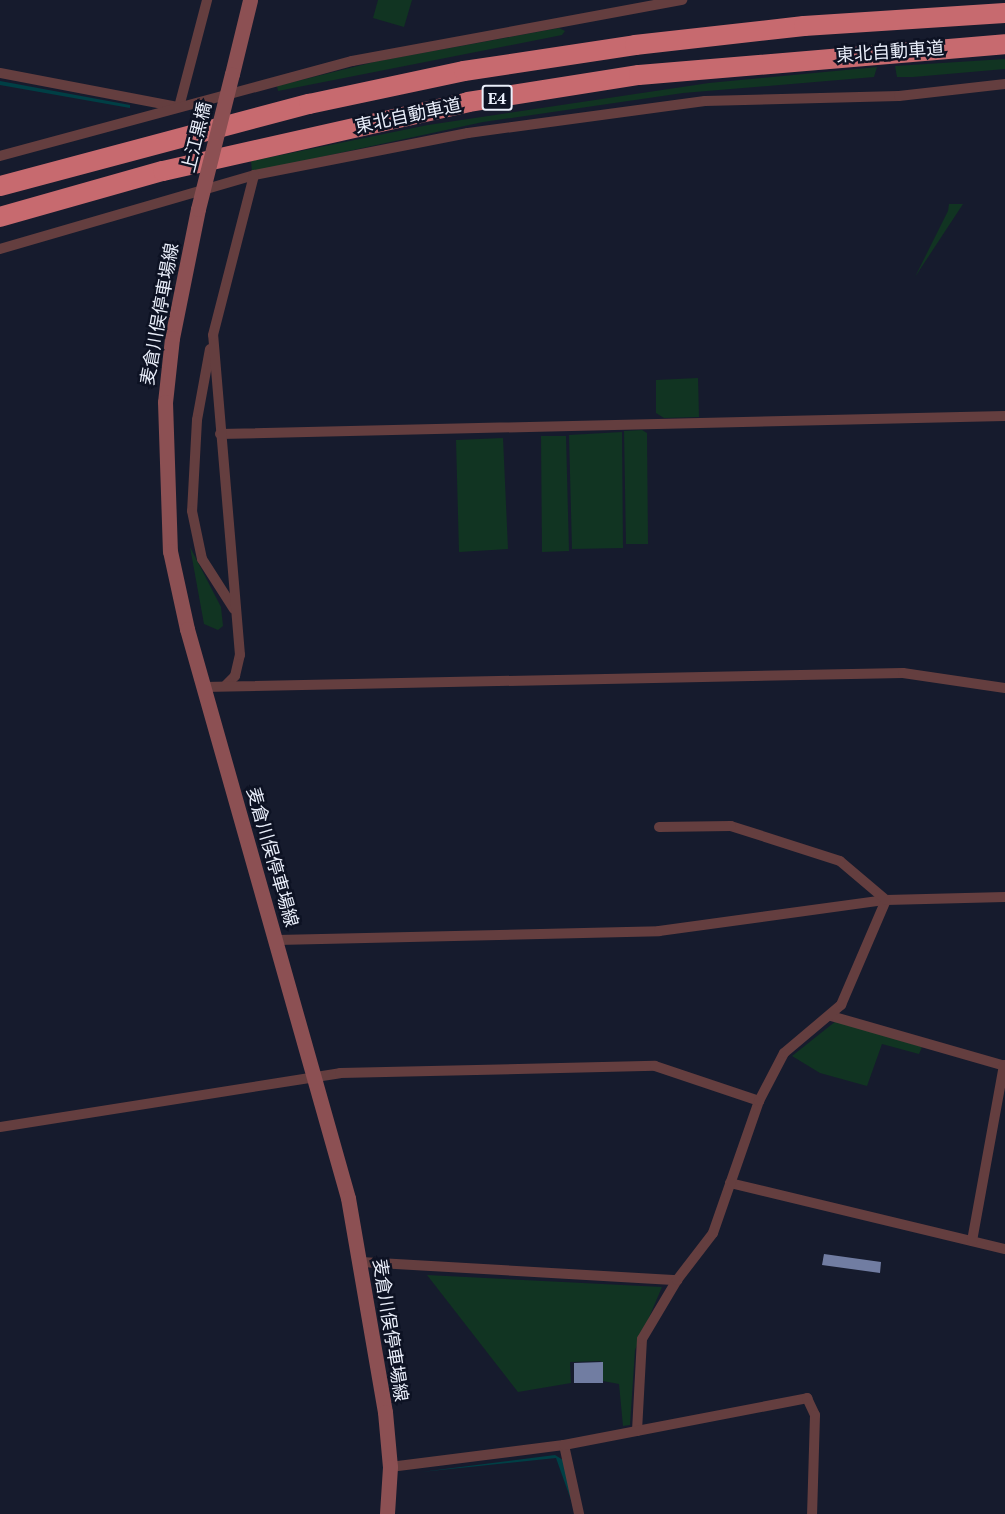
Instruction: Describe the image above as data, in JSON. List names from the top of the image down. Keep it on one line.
{"streets":{"highway":["東北自動車道","E4"],"main road":["上江黒橋","麦倉川俣停車場線"]},"crossings":[["上江黒橋","麦倉川俣停車場線"]]}
